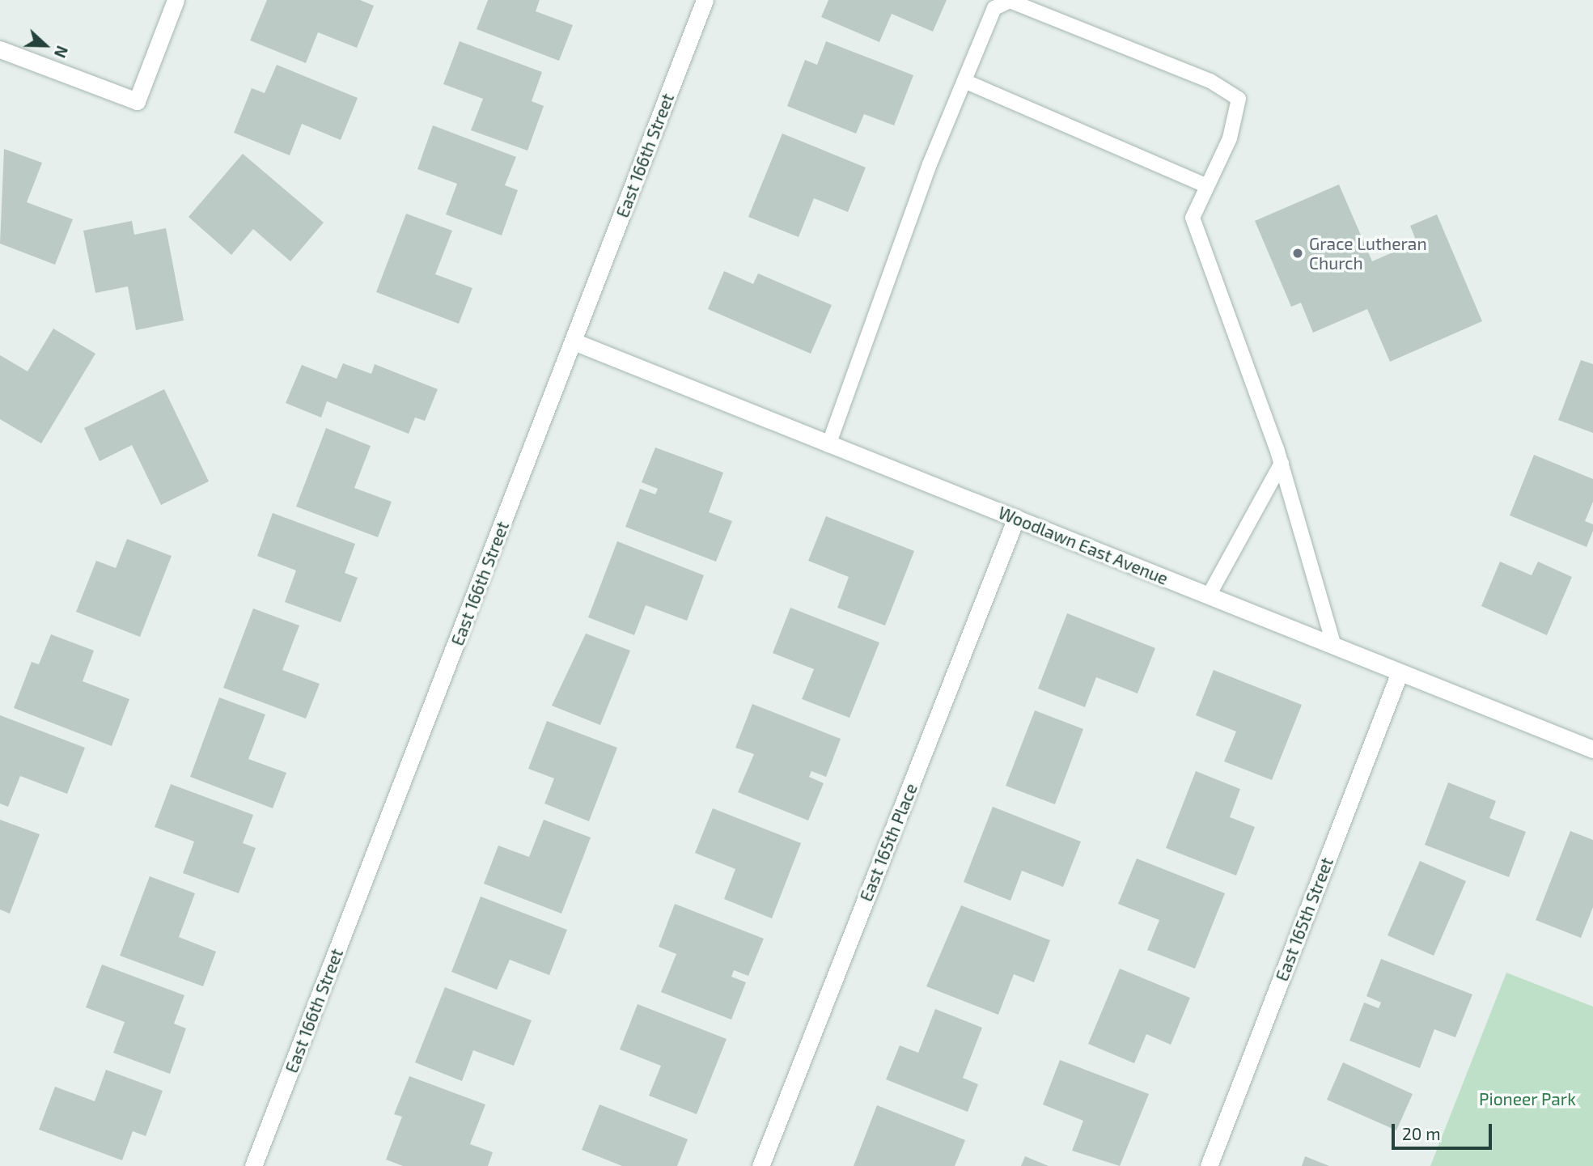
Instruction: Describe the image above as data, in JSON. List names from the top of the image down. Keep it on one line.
{"streets":{"street":["East 166th Street","Woodlawn East Avenue","East 165th Place","East 165th Street"]},"crossings":[["East 166th Street","Woodlawn East Avenue"],["Woodlawn East Avenue","East 165th Place"],["Woodlawn East Avenue","East 165th Street"]],"parks":["Pioneer Park"],"places":["Grace Lutheran Church"],"scale_bar":"20 m","north":"right"}
